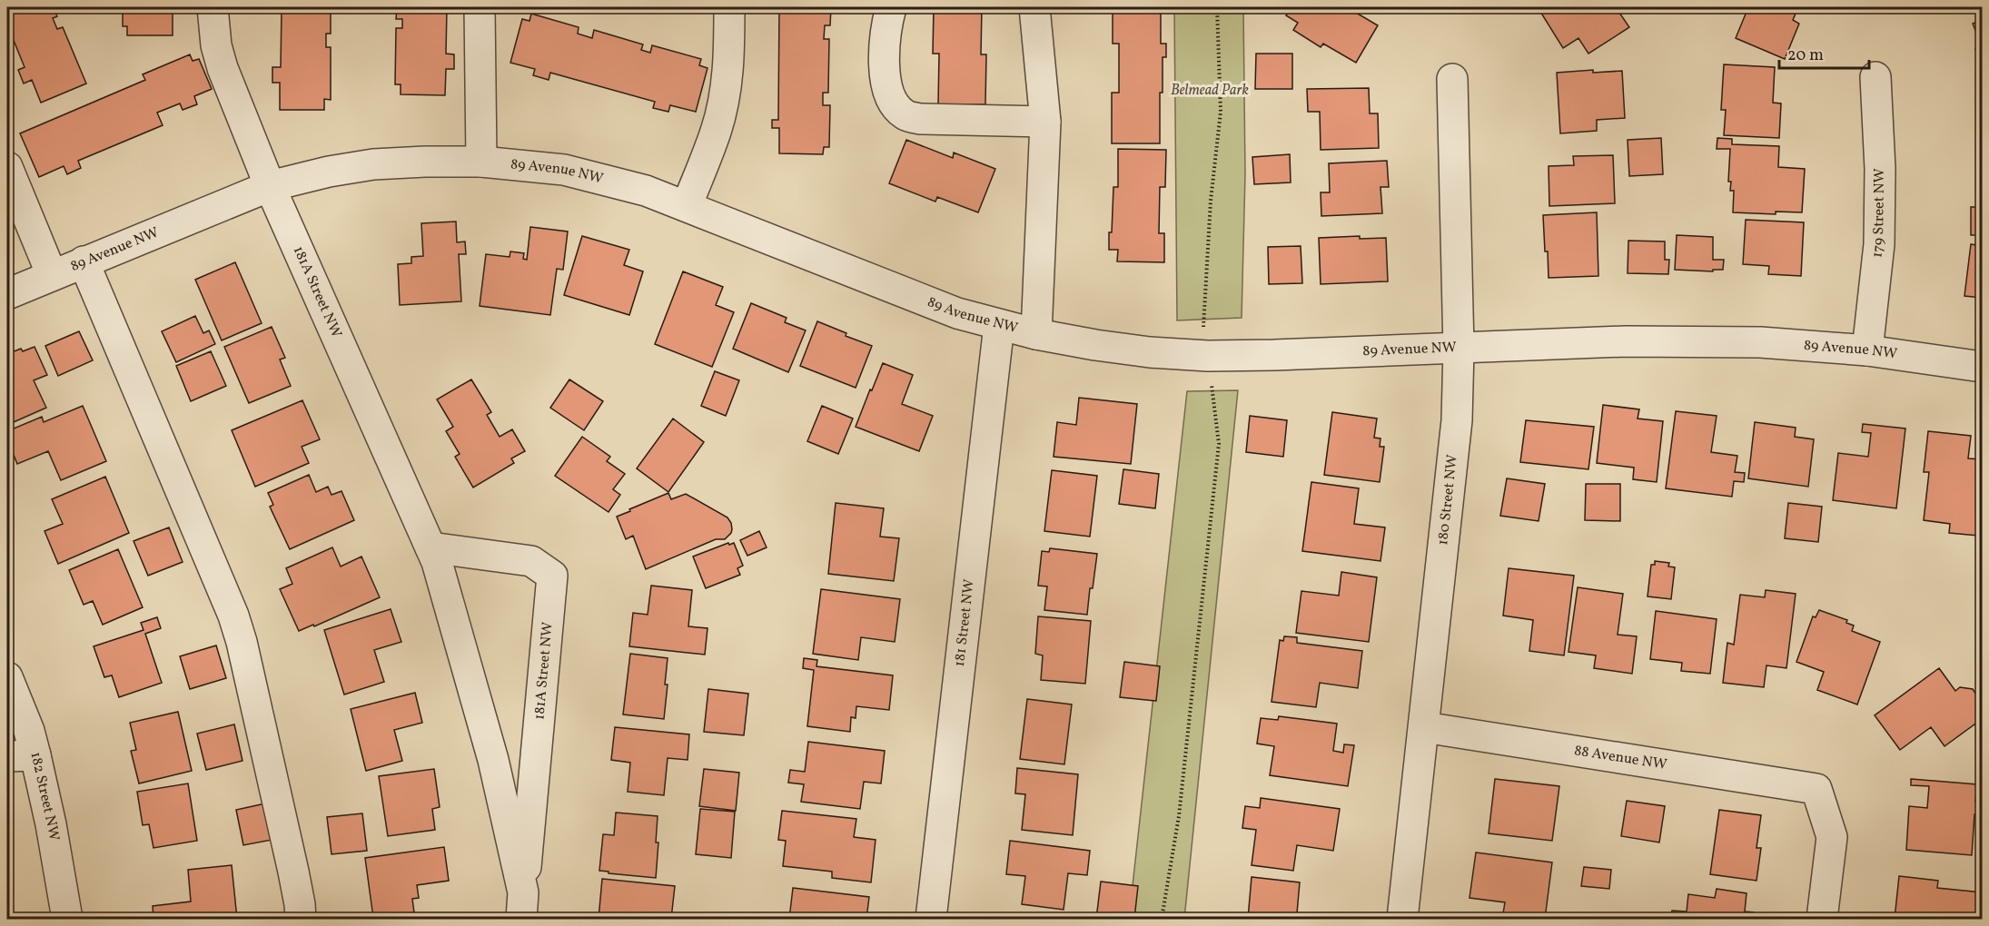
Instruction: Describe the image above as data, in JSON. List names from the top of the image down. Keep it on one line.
{"streets":{"street":["89 Avenue NW","179 Street NW","181A Street NW","180 Street NW","181 Street NW","88 Avenue NW","182 Street NW"]},"crossings":[["89 Avenue NW","179 Street NW"],["89 Avenue NW","181A Street NW"],["89 Avenue NW","180 Street NW"],["89 Avenue NW","181 Street NW"],["180 Street NW","88 Avenue NW"]],"parks":["Belmead Park"],"scale_bar":"20 m"}
